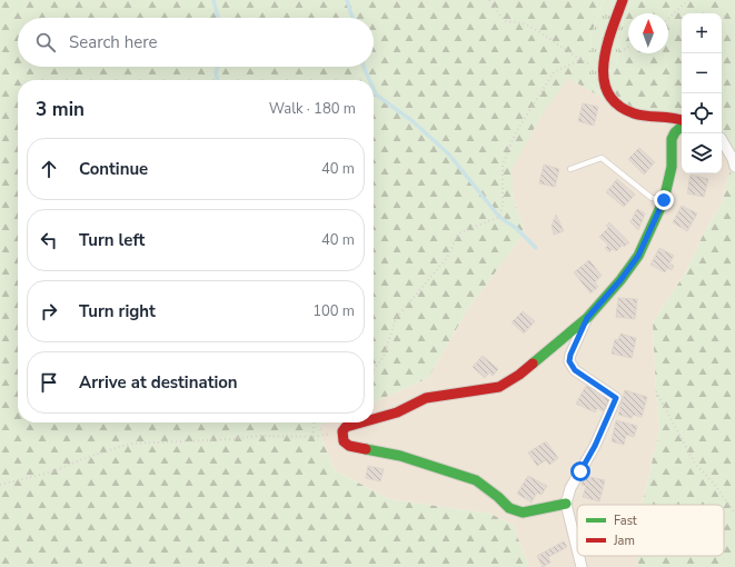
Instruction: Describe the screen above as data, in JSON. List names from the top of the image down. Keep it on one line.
{"legend":["Fast","Jam"],"north":"top","page":{"map_buttons":["+","−"],"search":"Search here","heading":["3 min","Walk · 180 m"],"list":[["Continue","40 m"],["Turn left","40 m"],["Turn right","100 m"],"Arrive at destination"]}}
